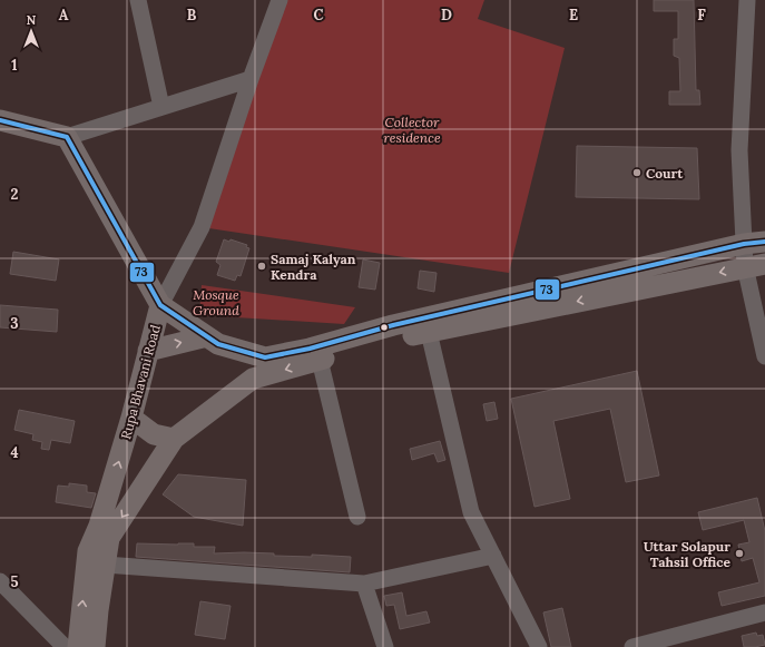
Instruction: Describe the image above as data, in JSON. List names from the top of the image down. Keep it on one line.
{"streets":{"main road":["Rupa Bhavani Road"]},"parks":["Collector residence","Mosque Ground"],"places":["Court","Samaj Kalyan Kendra","Uttar Solapur Tahsil Office"],"lines":["transit line 73"],"north":"top","grid":{"columns":["A","B","C","D","E","F"],"rows":["1","2","3","4","5"]}}
